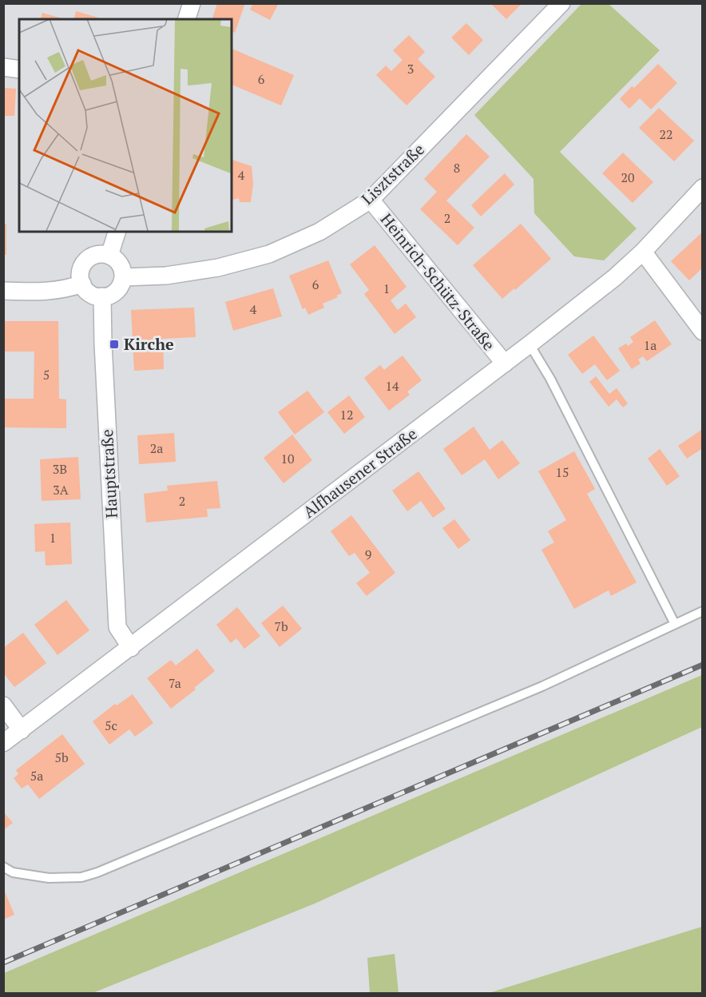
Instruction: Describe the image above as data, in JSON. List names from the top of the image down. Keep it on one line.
{"streets":{"street":["Lisztstraße","Heinrich-Schütz-Straße","Alfhausener Straße","Hauptstraße"]},"crossings":[["Lisztstraße","Heinrich-Schütz-Straße"],["Lisztstraße","Hauptstraße"],["Heinrich-Schütz-Straße","Alfhausener Straße"],["Alfhausener Straße","Hauptstraße"]],"places":{"transit":["Kirche"]},"house_numbers":["3","6","22","8","4","20","2","6","1","4","1a","5","14","12","2a","10","3B","15","3A","2","1","9","7b","7a","5c","5b","5a"]}
